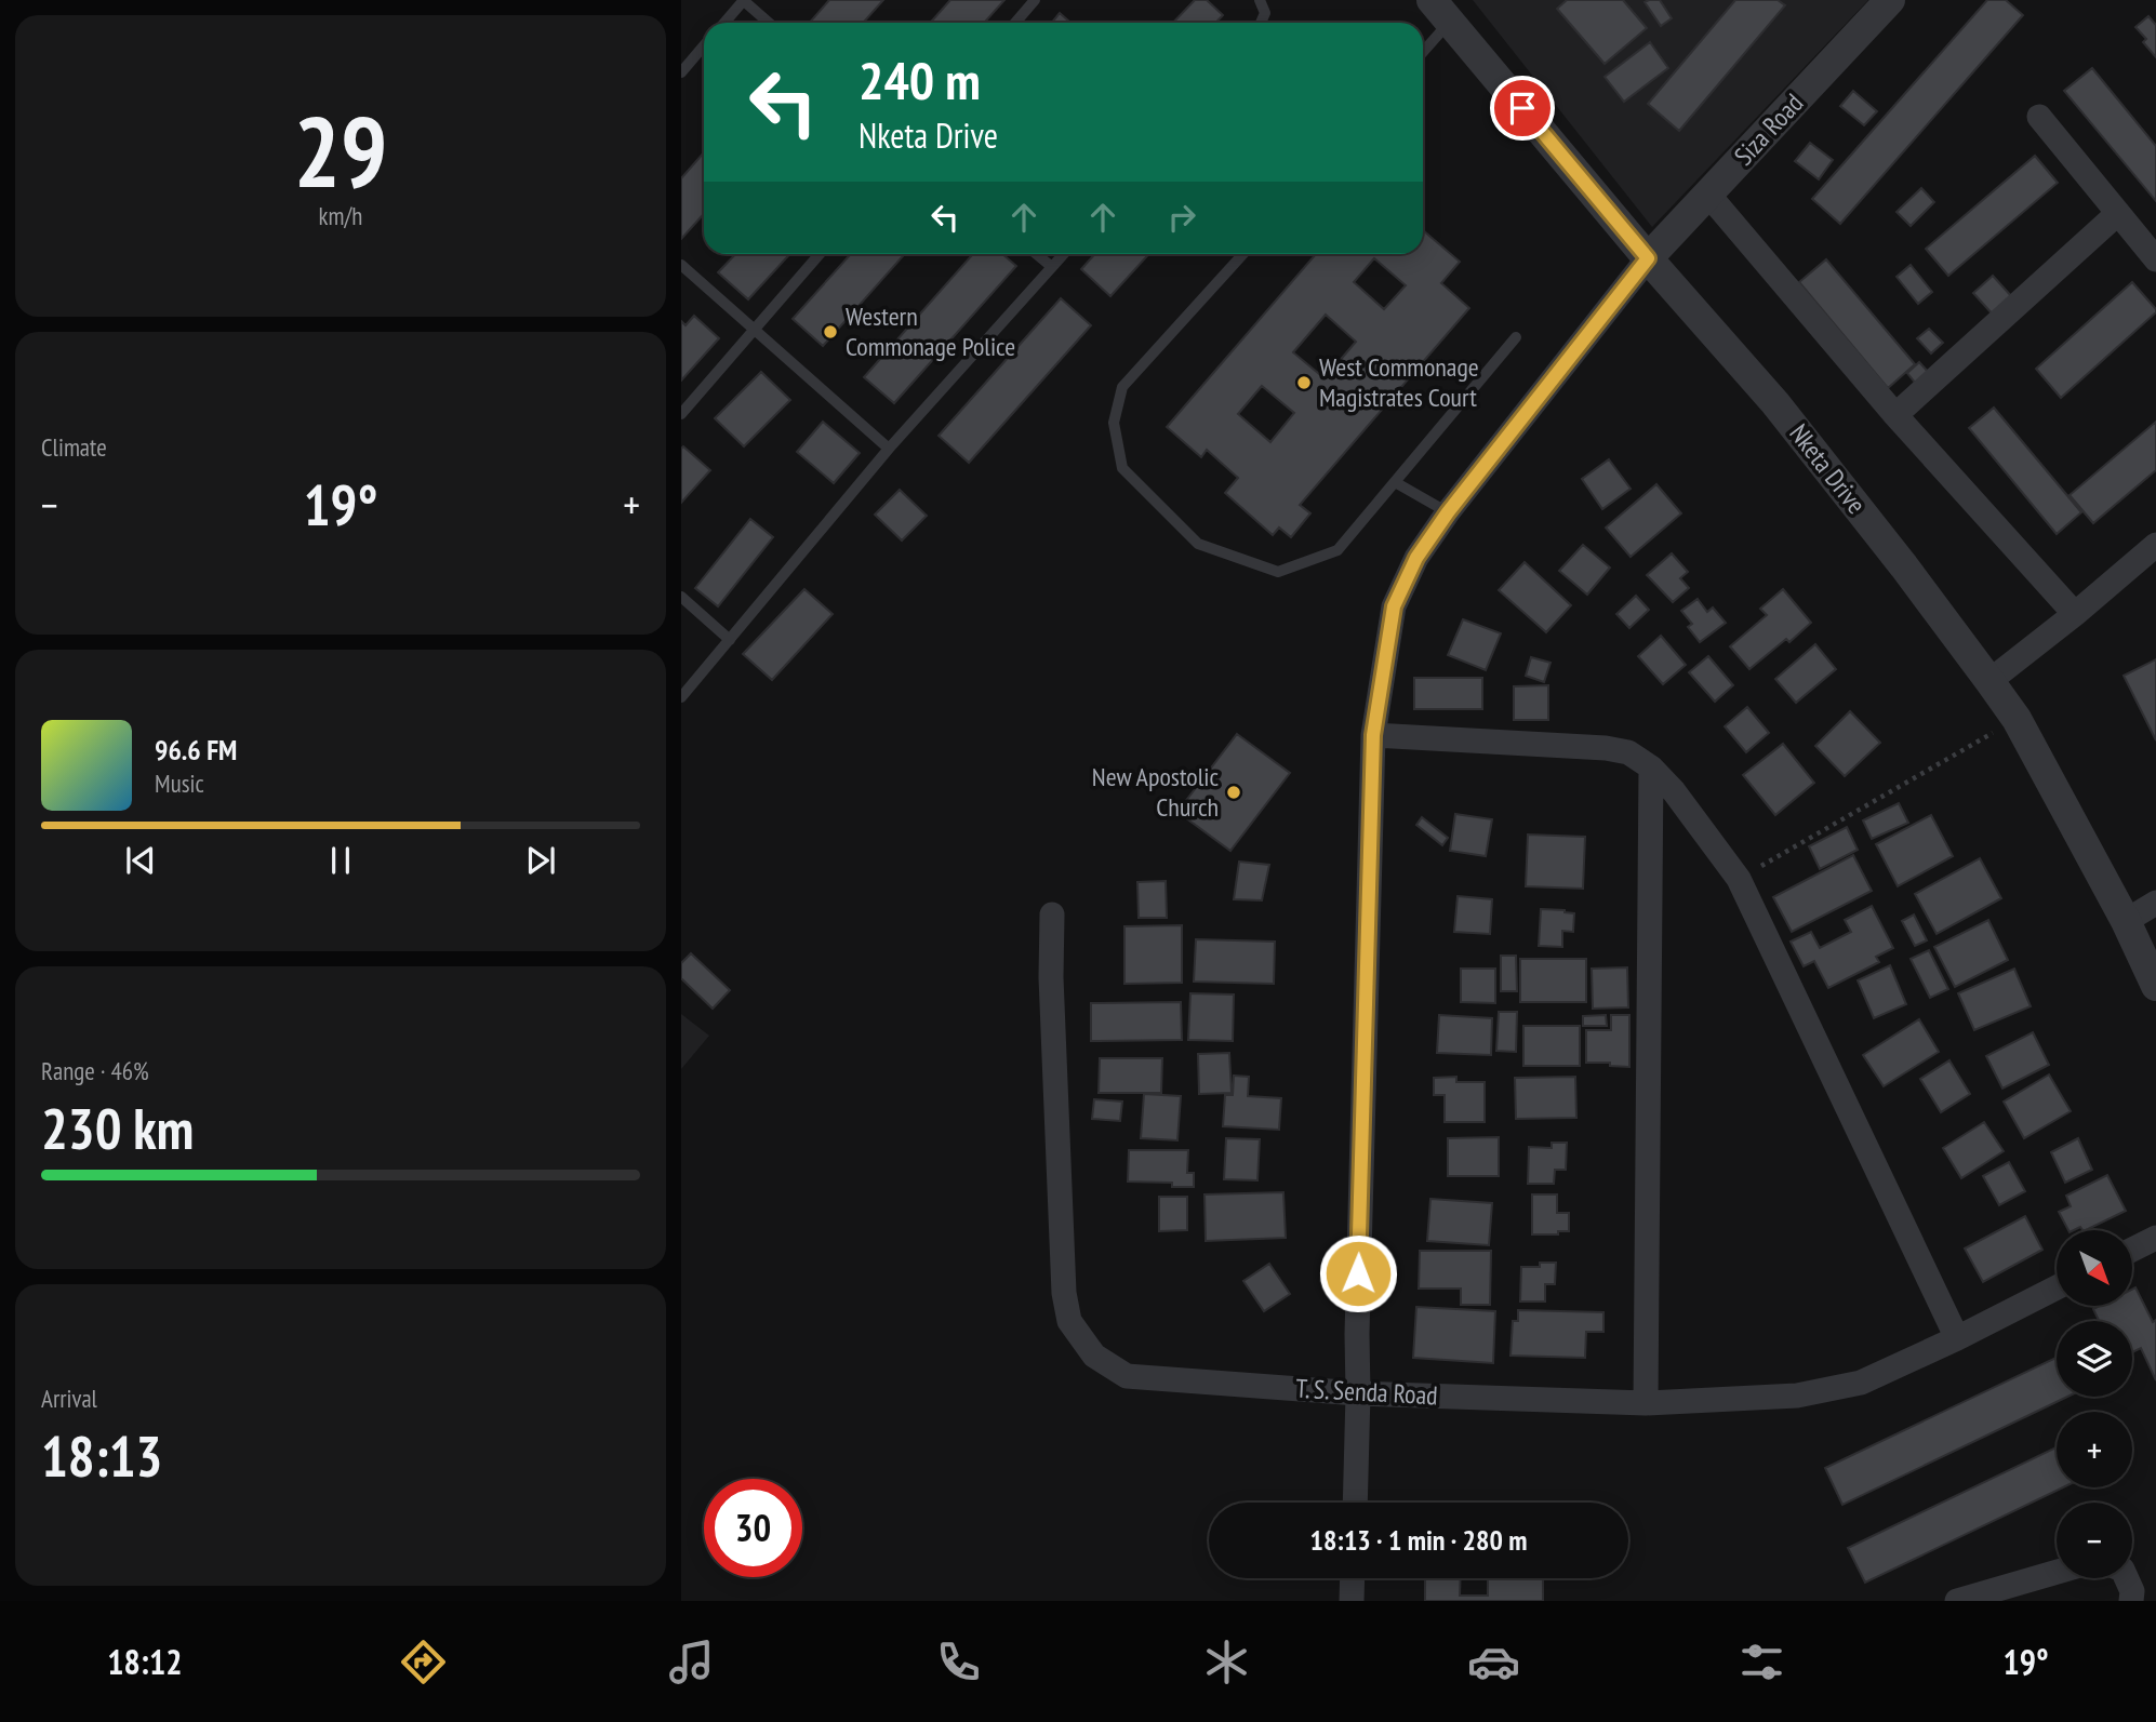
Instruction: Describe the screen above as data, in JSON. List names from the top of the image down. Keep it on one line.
{"streets":{"street":["Siza Road","Nketa Drive","T. S. Senda Road"]},"crossings":[["Siza Road","Nketa Drive"]],"places":["Western Commonage Police","West Commonage Magistrates Court","New Apostolic Church"],"north":"bottom right","page":{"tile":[["29","km/h"],"Climate",["Range · 46%","230 km"],["Arrival","18:13"]],"turn":["240 m","Nketa Drive"],"heat":["−","19°","+"],"song":["96.6 FM","Music"],"map_buttons":["+","−"],"limit":"30","trip":"18:13 · 1 min · 280 m","tabs":["18:12","19°"]}}
